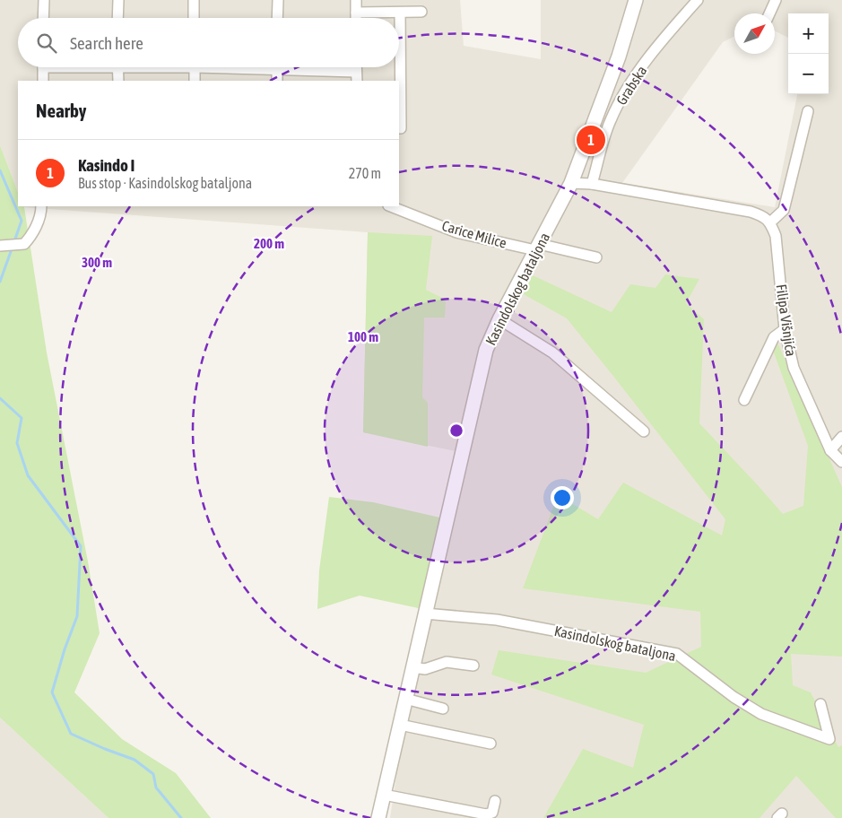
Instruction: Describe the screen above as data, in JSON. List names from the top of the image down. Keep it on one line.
{"streets":{"street":["Grabska","Carice Milice","Kasindolskog bataljona","Filipa Višnjića"]},"crossings":[["Carice Milice","Kasindolskog bataljona"]],"north":"top right","page":{"map_buttons":["+","−"],"search":"Search here","heading":"Nearby","pins":"1","list":[{"mark":"1","name":"Kasindo I","note":"Bus stop · Kasindolskog bataljona","value":"270 m"}]},"rings":["200 m","300 m","100 m"]}
